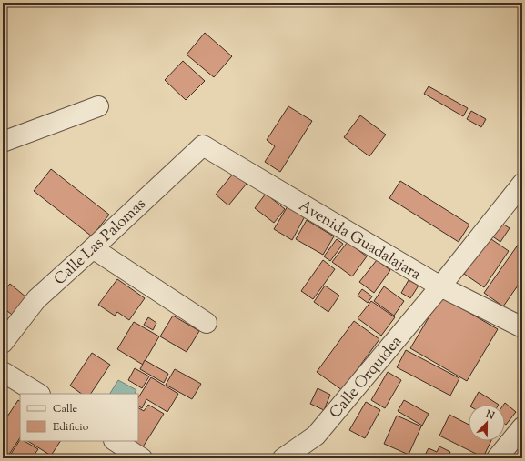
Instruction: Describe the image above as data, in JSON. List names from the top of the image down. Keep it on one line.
{"streets":{"street":["Avenida Guadalajara","Calle Las Palomas","Calle Orquídea"]},"crossings":[["Avenida Guadalajara","Calle Las Palomas"],["Avenida Guadalajara","Calle Orquídea"]],"legend":["Calle","Edificio"],"north":"top"}
